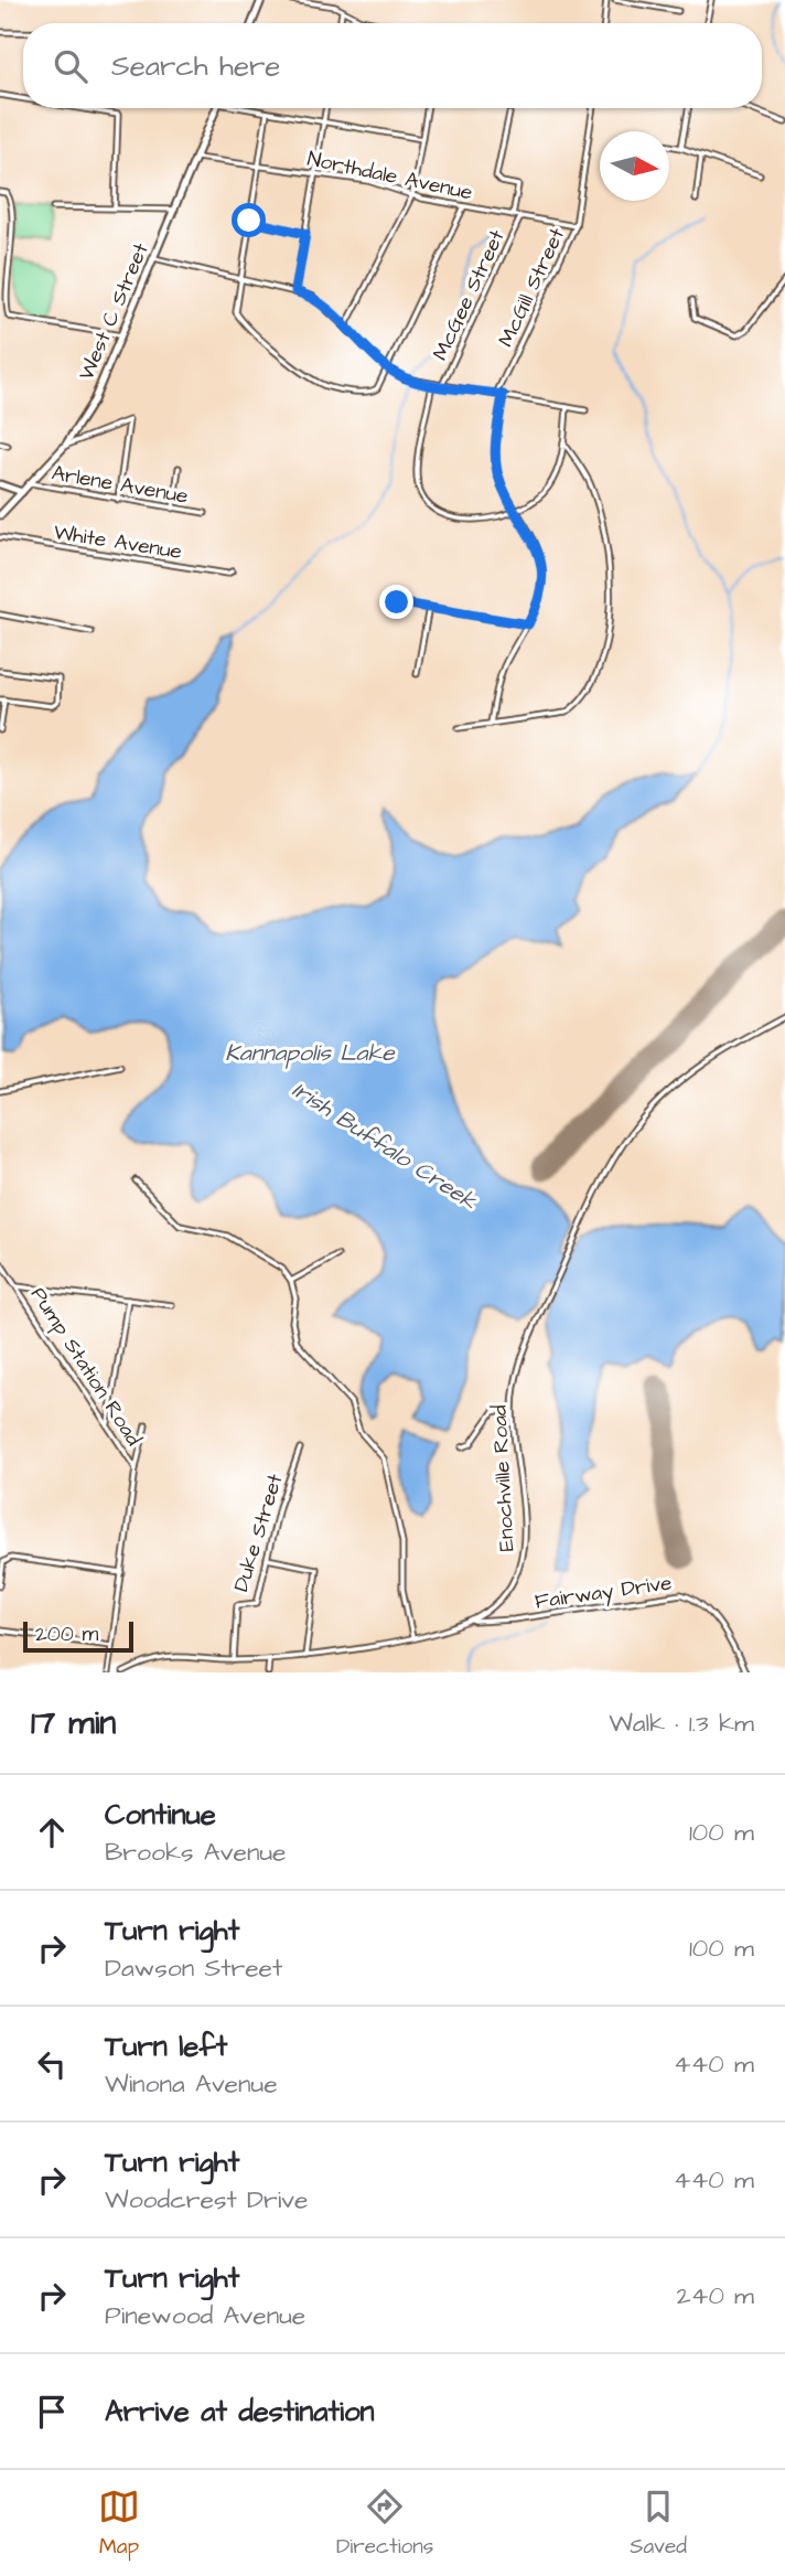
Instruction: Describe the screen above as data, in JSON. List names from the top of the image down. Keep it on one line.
{"streets":{"main road":["West C Street"],"street":["Northdale Avenue","McGill Street","McGee Street","Arlene Avenue","White Avenue","Pump Station Road","Enochville Road","Duke Street","Fairway Drive"]},"crossings":[["Northdale Avenue","McGill Street"],["Northdale Avenue","McGee Street"],["Northdale Avenue","West C Street"],["West C Street","Arlene Avenue"],["Enochville Road","Duke Street"],["Enochville Road","Fairway Drive"]],"water":["Kannapolis Lake","Irish Buffalo Creek"],"scale_bar":"200 m","north":"right","page":{"search":"Search here","scale":"200 m","heading":["17 min","Walk · 1.3 km"],"list":[["Continue","Brooks Avenue","100 m"],["Turn right","Dawson Street","100 m"],["Turn left","Winona Avenue","440 m"],["Turn right","Woodcrest Drive","440 m"],["Turn right","Pinewood Avenue","240 m"],"Arrive at destination"],"nav":["Map","Directions","Saved"]}}
